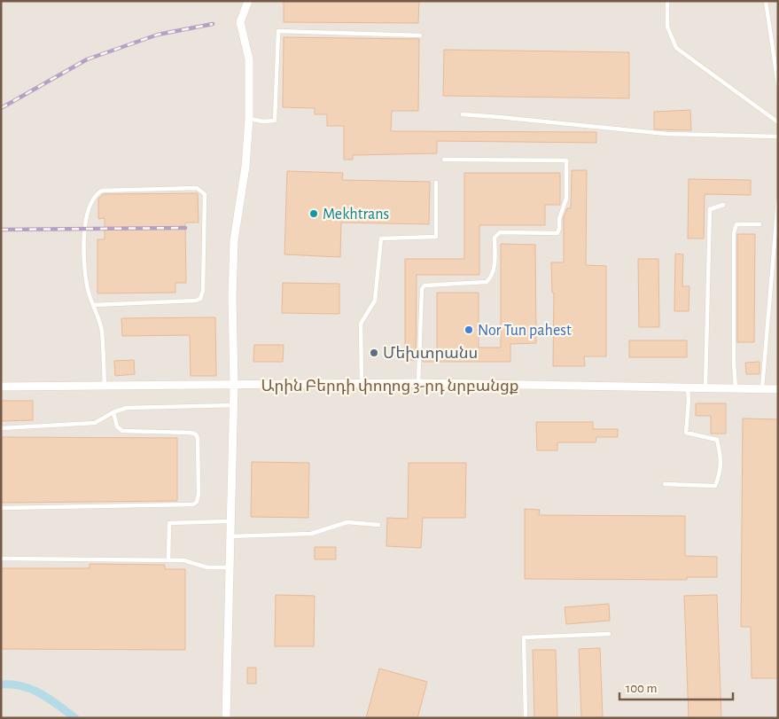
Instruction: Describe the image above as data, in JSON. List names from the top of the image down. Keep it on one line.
{"streets":{"street":["Արին Բերդի փողոց 3-րդ նրբանցք"]},"places":["Mekhtrans","Nor Tun pahest","Մեխտրանս"],"scale_bar":"100 m"}
